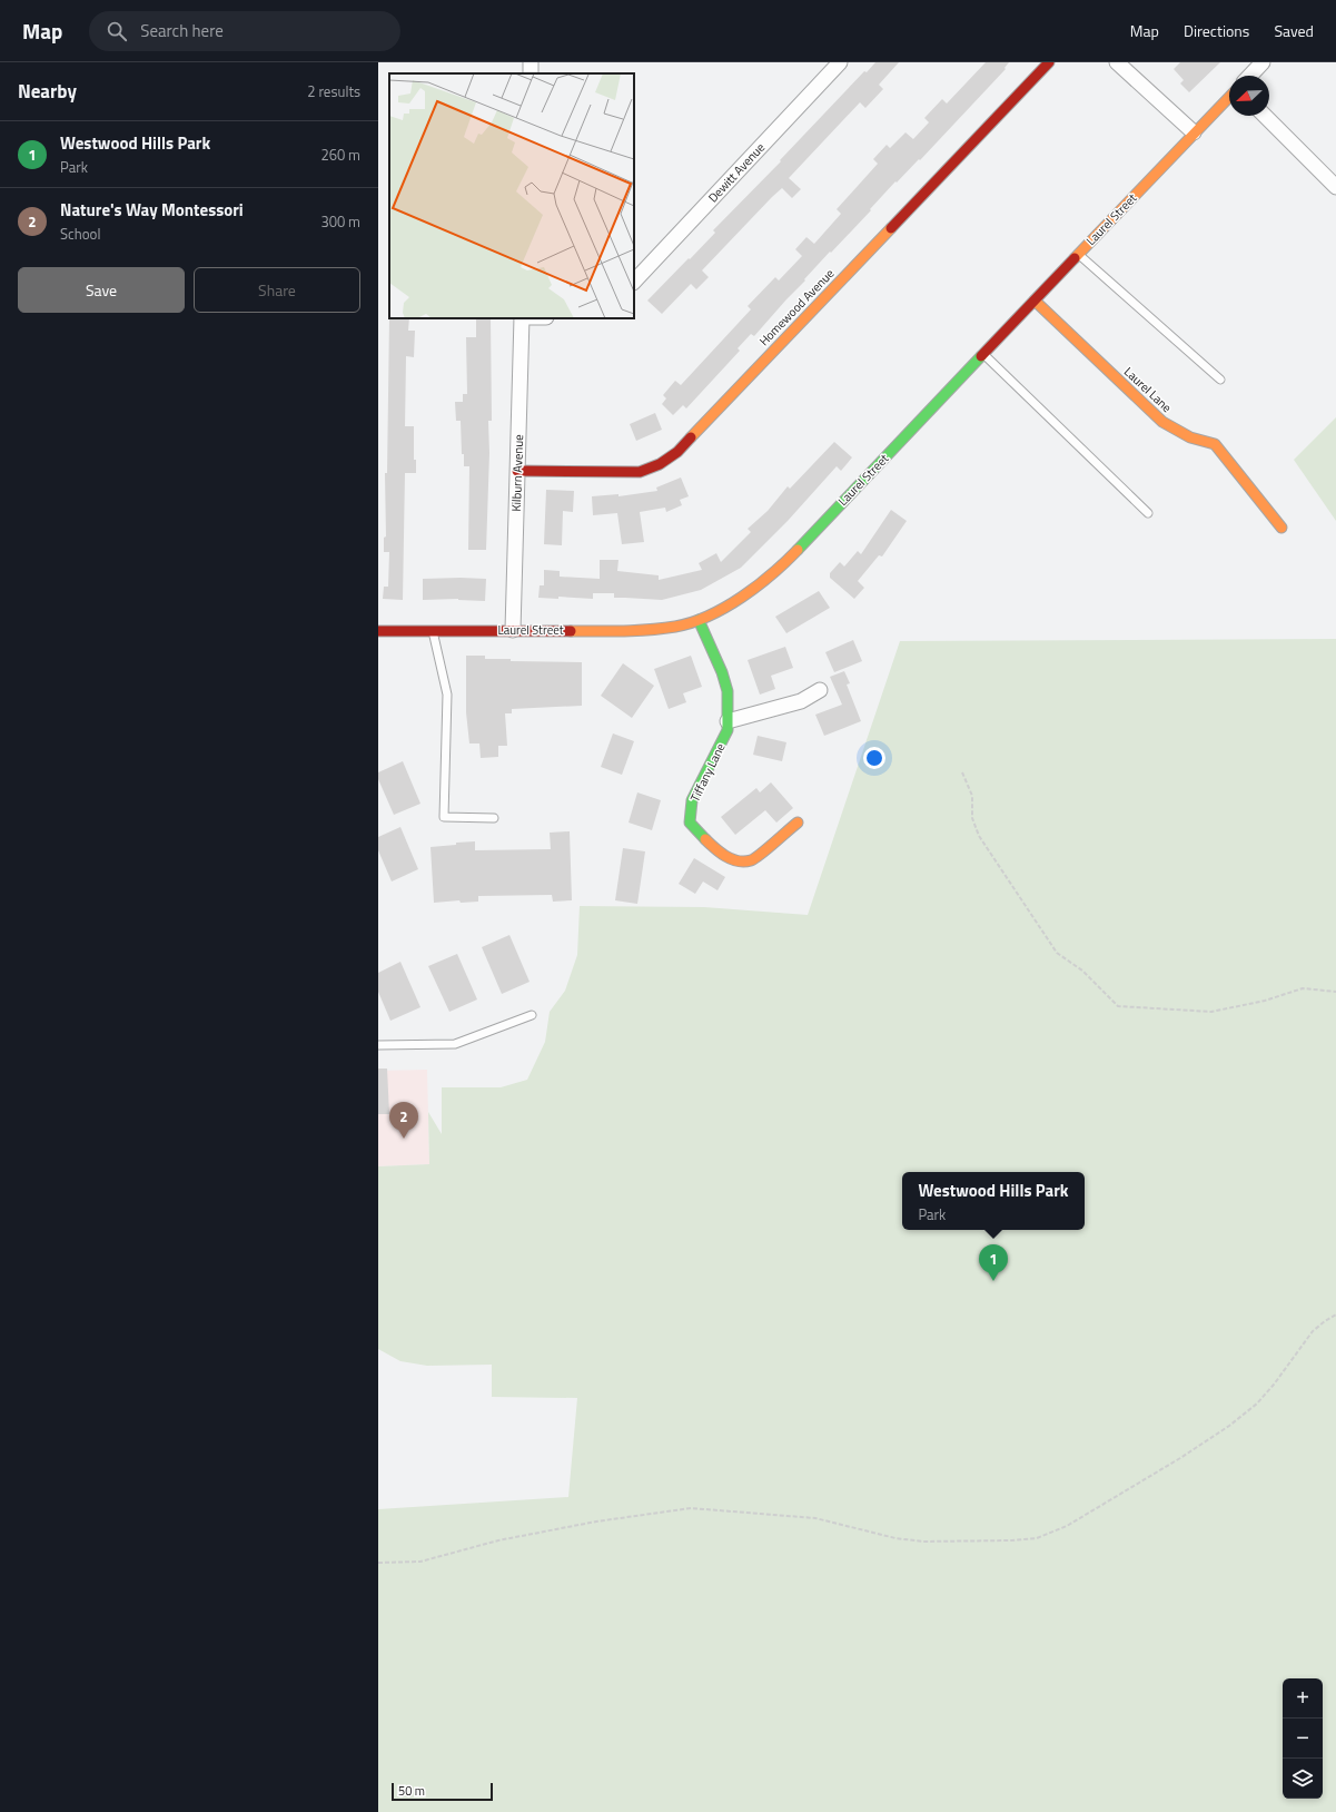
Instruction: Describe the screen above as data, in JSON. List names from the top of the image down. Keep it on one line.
{"streets":{"street":["Dewitt Avenue","Laurel Street","Homewood Avenue","Laurel Lane","Kilburn Avenue","Tiffany Lane"]},"crossings":[["Laurel Street","Laurel Lane"],["Laurel Street","Kilburn Avenue"],["Laurel Street","Tiffany Lane"],["Homewood Avenue","Kilburn Avenue"]],"scale_bar":"50 m","north":"bottom left","page":{"header":"Map","search":"Search here","nav":["Map","Directions","Saved"],"heading":["Nearby","2 results"],"list":[{"mark":"1","name":"Westwood Hills Park","note":"Park","value":"260 m"},{"mark":"2","name":"Nature's Way Montessori","note":"School","value":"300 m"}],"buttons":["Save","Share"],"pins":["2","1"],"popup":["Westwood Hills Park","Park"],"map_buttons":["+","−"],"scale":"50 m"}}
